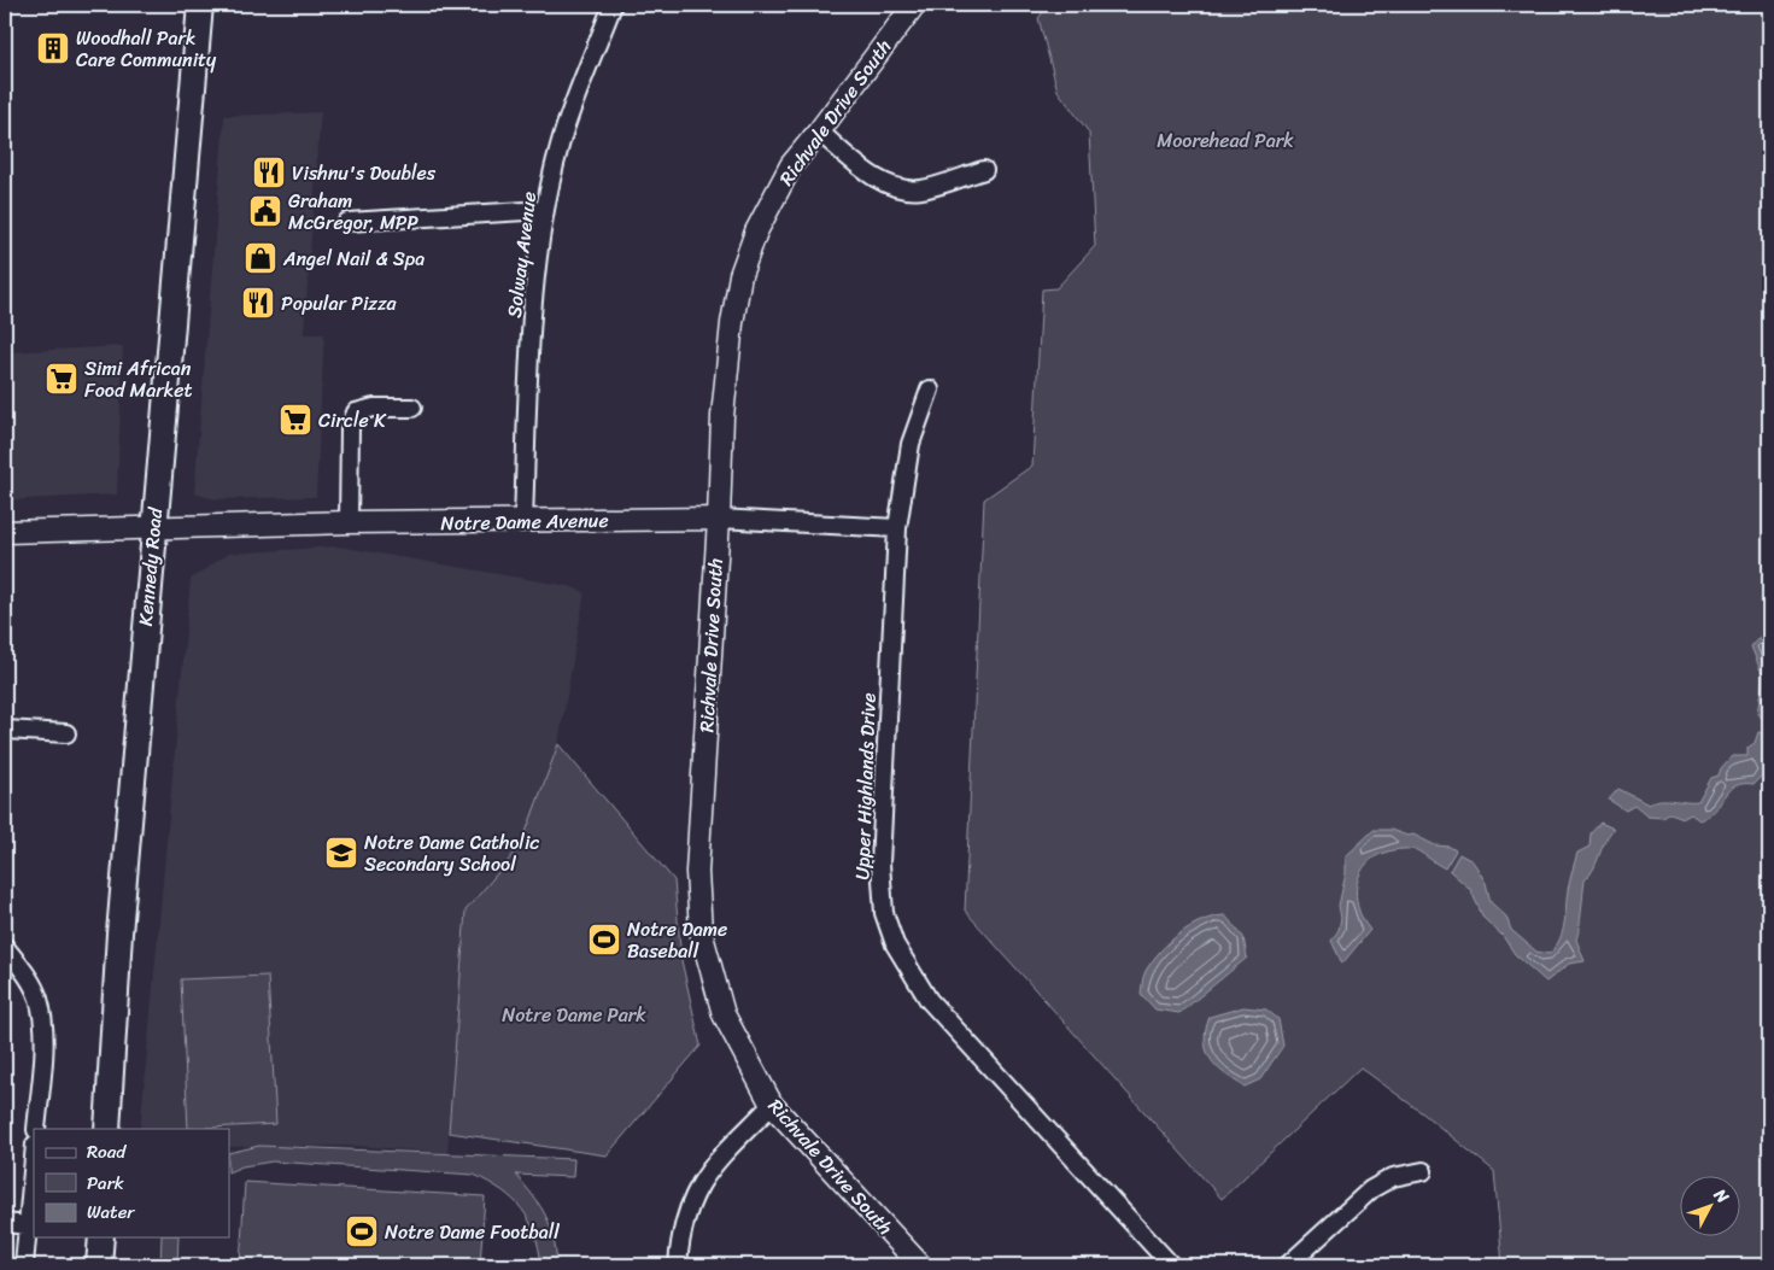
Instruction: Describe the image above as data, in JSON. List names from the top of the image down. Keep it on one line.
{"streets":{"main road":["Kennedy Road"],"street":["Richvale Drive South","Solway Avenue","Notre Dame Avenue","Upper Highlands Drive"]},"crossings":[["Richvale Drive South","Notre Dame Avenue"],["Solway Avenue","Notre Dame Avenue"],["Notre Dame Avenue","Kennedy Road"],["Notre Dame Avenue","Upper Highlands Drive"]],"parks":["Moorehead Park","Notre Dame Park"],"places":{"building":["Woodhall Park Care Community"],"restaurant":["Vishnu's Doubles","Popular Pizza"],"public building":["Graham McGregor, MPP"],"shop":["Angel Nail & Spa"],"supermarket":["Simi African Food Market","Circle K"],"school or university":["Notre Dame Catholic Secondary School"],"sports":["Notre Dame Baseball","Notre Dame Football"]},"legend":["Road","Park","Water"],"north":"top right"}
